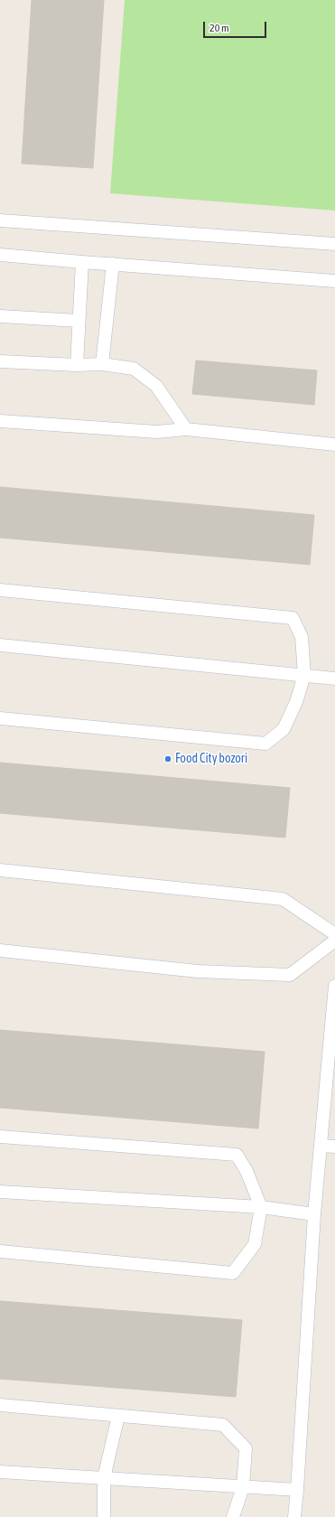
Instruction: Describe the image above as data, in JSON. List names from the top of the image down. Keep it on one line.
{"places":["Food City bozori"],"scale_bar":"20 m"}
